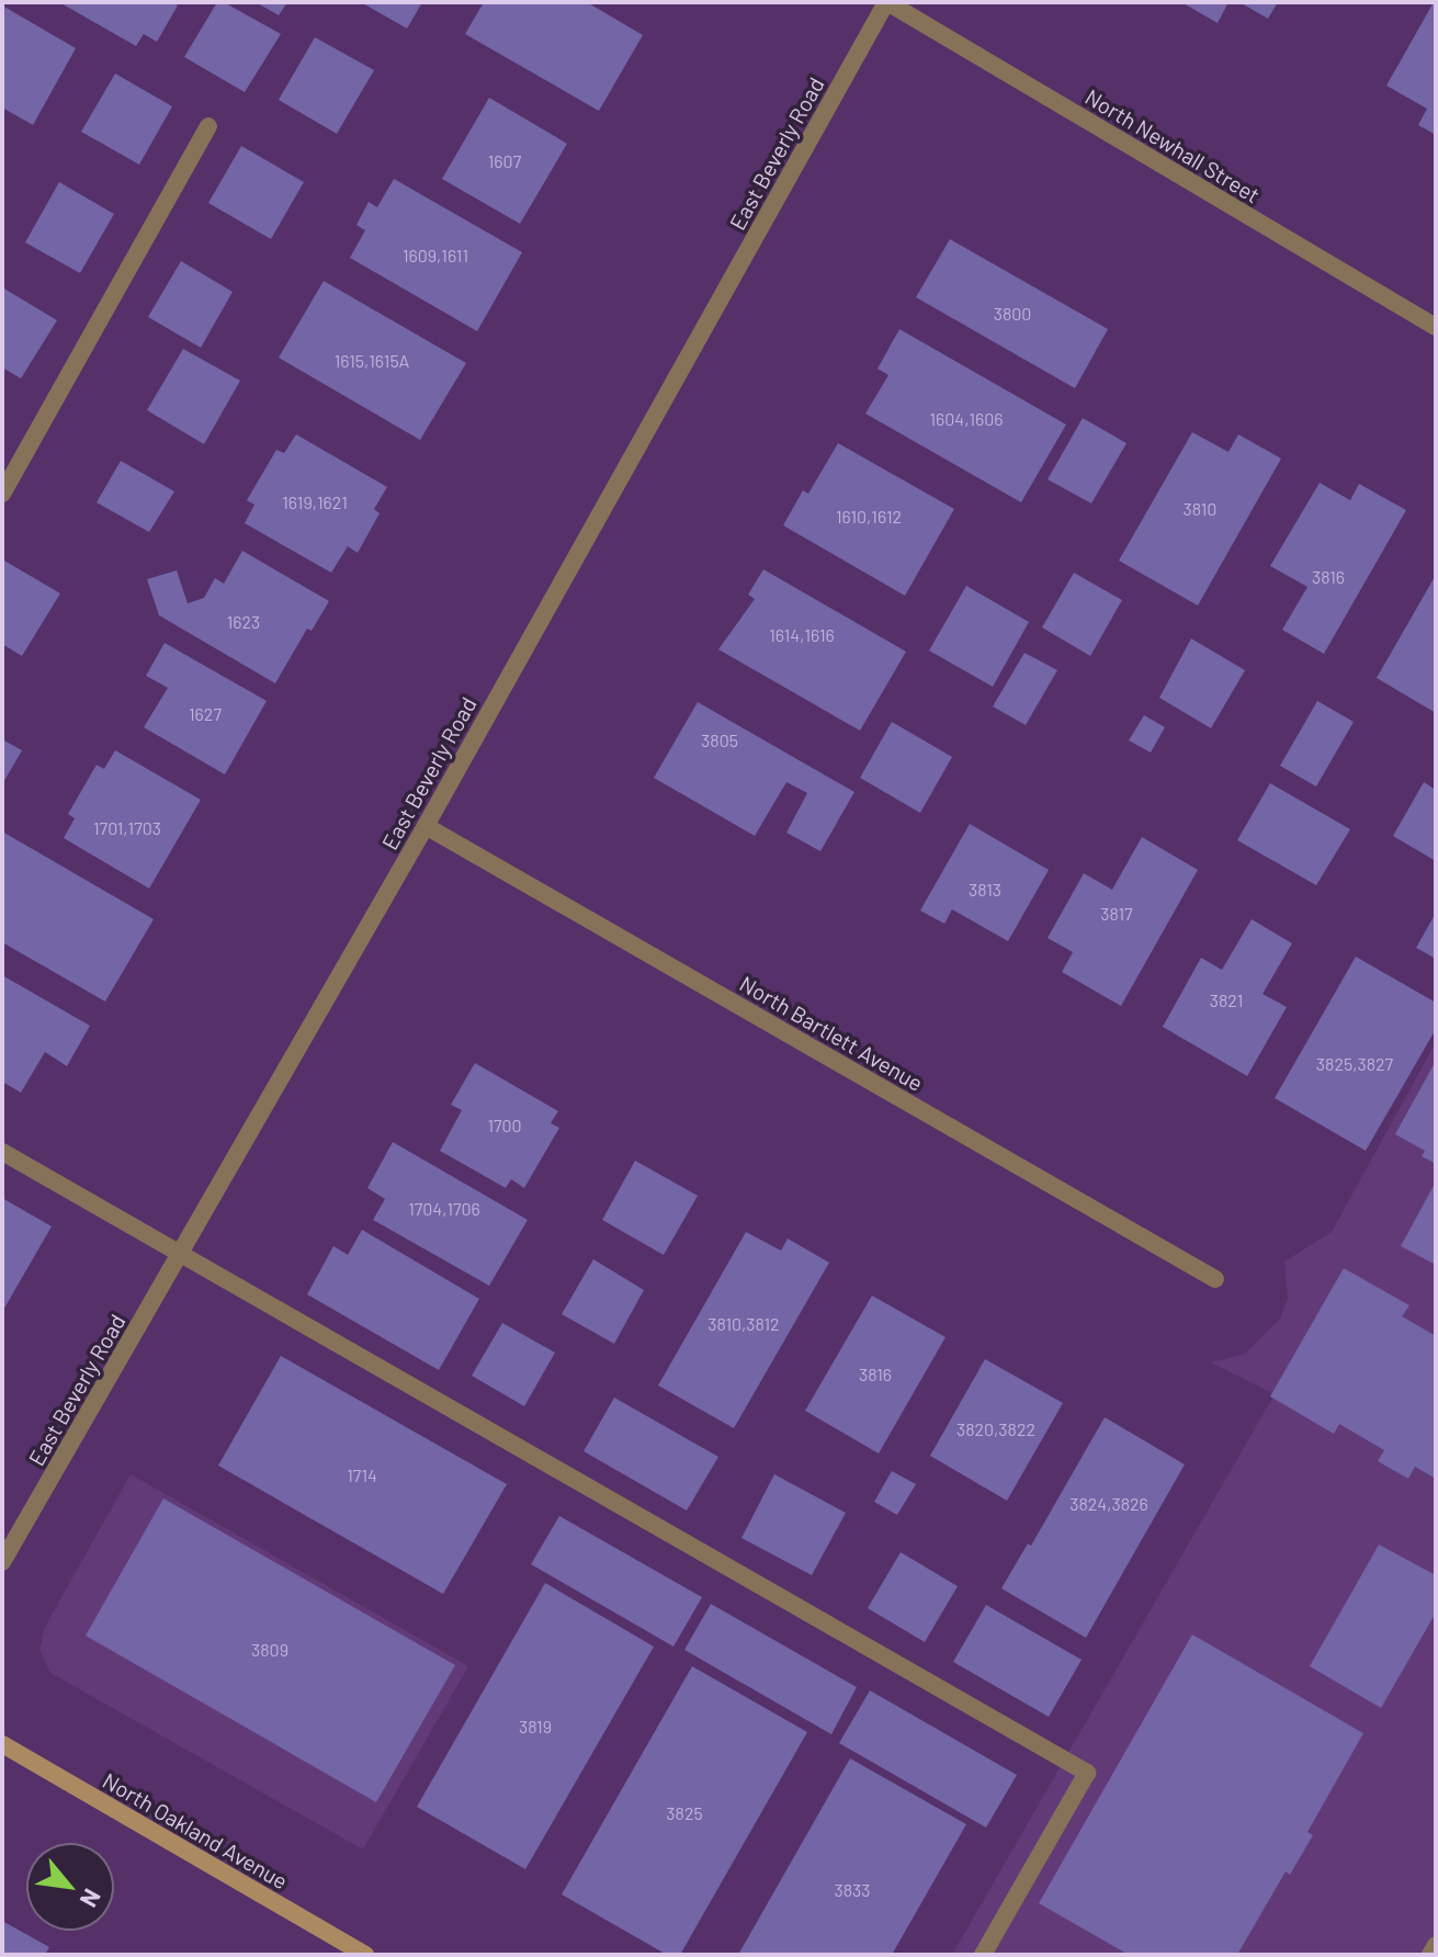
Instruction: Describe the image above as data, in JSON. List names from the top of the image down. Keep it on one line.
{"streets":{"main road":["North Oakland Avenue"],"street":["North Newhall Street","East Beverly Road","North Bartlett Avenue"]},"crossings":[["North Newhall Street","East Beverly Road"],["East Beverly Road","North Bartlett Avenue"]],"house_numbers":["1607","1609,1611","3800","1615,1615A","1604,1606","1619,1621","3810","1610,1612","3816","1623","1614,1616","1627","3805","1701,1703","3813","3817","3821","3825,3827","1700","1704,1706","3810,3812","3816","3820,3822","1714","3824,3826","3809","3819","3825","3833"],"north":"bottom right"}
